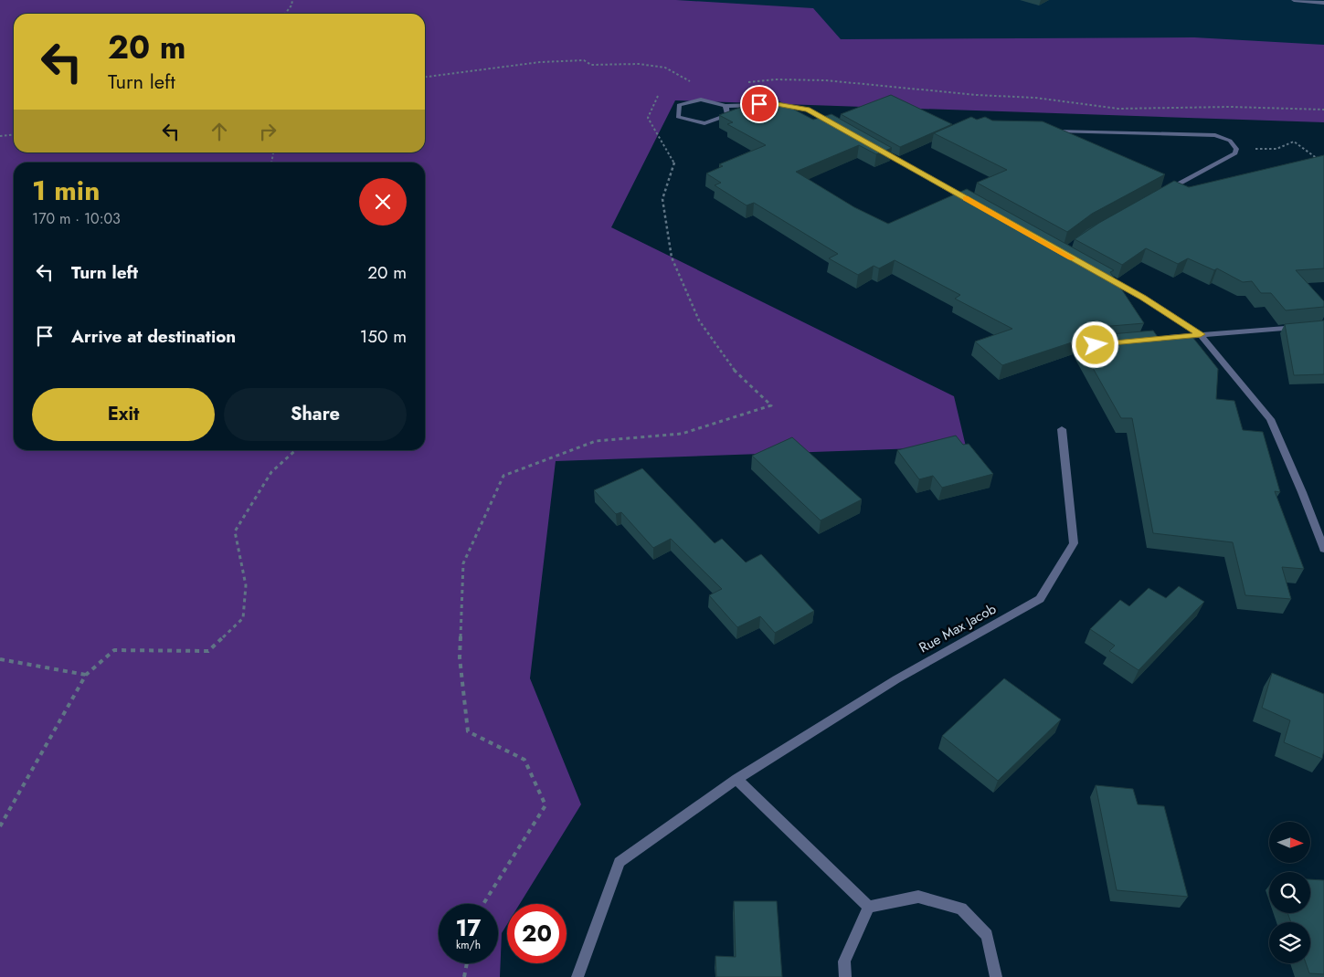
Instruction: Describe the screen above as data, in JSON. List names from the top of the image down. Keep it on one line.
{"streets":{"street":["Rue Max Jacob"]},"north":"right","page":{"turn":["20 m","Turn left"],"heading":["1 min","170 m · 10:03"],"list":[{"name":"Turn left","value":"20 m"},{"name":"Arrive at destination","value":"150 m"}],"buttons":["Exit","Share"],"speed":"17 km/h","limit":"20"}}
